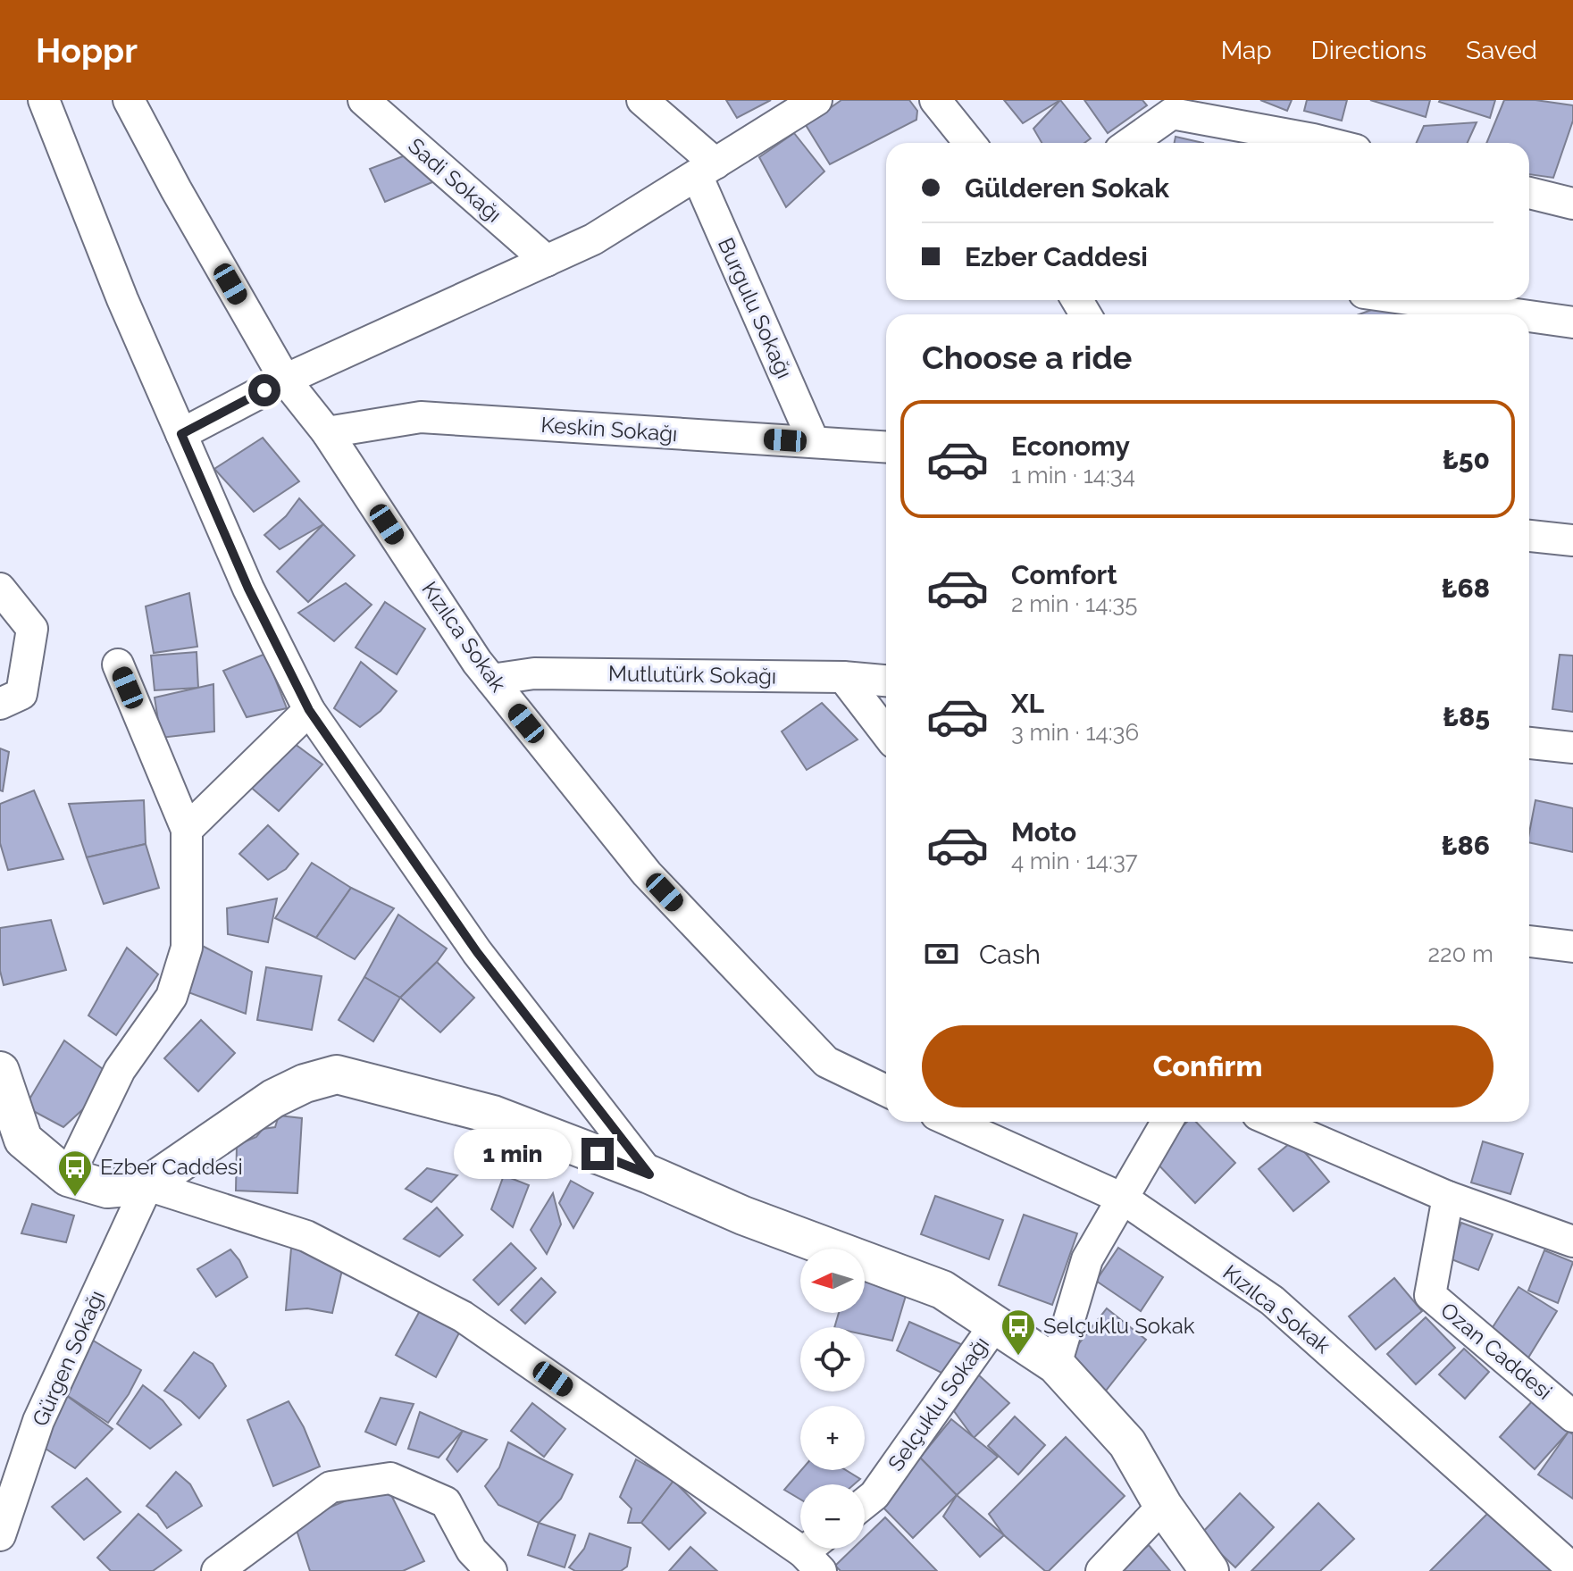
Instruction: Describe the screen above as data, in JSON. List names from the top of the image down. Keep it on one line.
{"streets":{"street":["Sadi Sokağı","Burgulu Sokağı","Keskin Sokağı","Kızılca Sokak","Mutlutürk Sokağı","Ozan Caddesi","Gürgen Sokağı","Selçuklu Sokağı"]},"crossings":[["Burgulu Sokağı","Keskin Sokağı"],["Keskin Sokağı","Kızılca Sokak"],["Kızılca Sokak","Mutlutürk Sokağı"]],"places":{"bus stop":["Ezber Caddesi","Selçuklu Sokak"]},"north":"left","page":{"header":"Hoppr","nav":["Map","Directions","Saved"],"banner":["Gülderen Sokak","Ezber Caddesi"],"heading":"Choose a ride","list":[{"name":"Economy","note":"1 min · 14:34","value":"₺50"},{"name":"Comfort","note":"2 min · 14:35","value":"₺68"},{"name":"XL","note":"3 min · 14:36","value":"₺85"},{"name":"Moto","note":"4 min · 14:37","value":"₺86"}],"pay":["Cash","220 m"],"buttons":"Confirm","bubble":"1 min","map_buttons":["+","−"]}}
